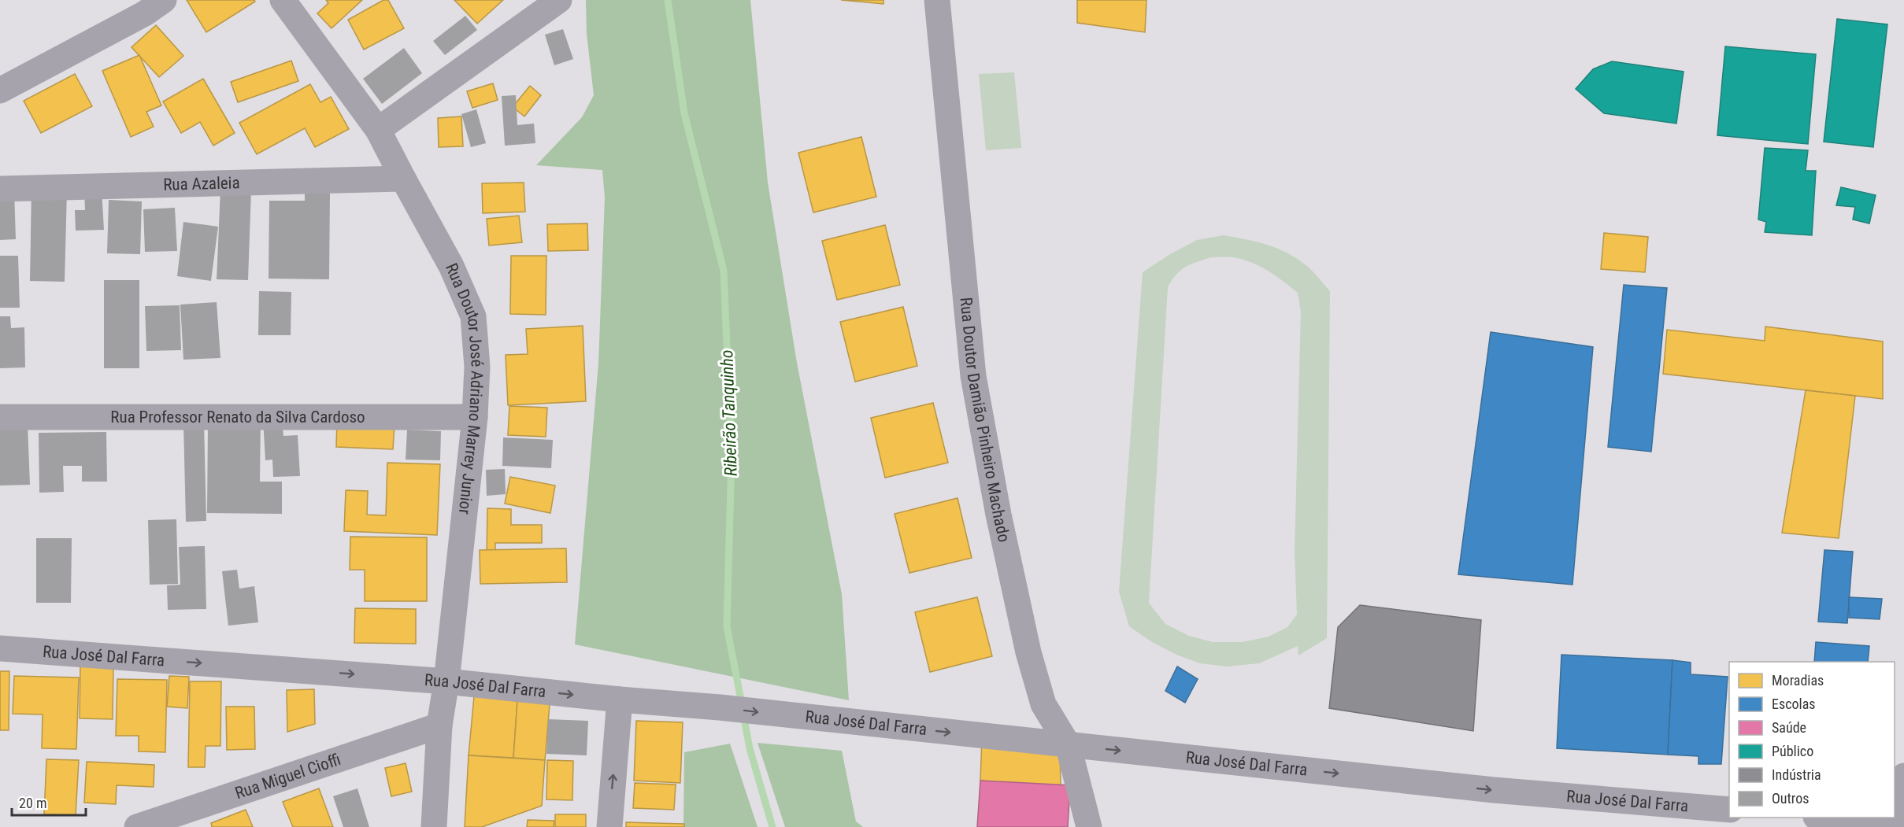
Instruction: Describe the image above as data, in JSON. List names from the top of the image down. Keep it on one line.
{"streets":{"street":["Rua Azaleia","Rua Doutor José Adriano Marrey Junior","Rua Professor Renato da Silva Cardoso","Rua Doutor Damião Pinheiro Machado","Rua José Dal Farra","Rua Miguel Cioffi"]},"crossings":[["Rua Azaleia","Rua Doutor José Adriano Marrey Junior"],["Rua Doutor José Adriano Marrey Junior","Rua Professor Renato da Silva Cardoso"],["Rua Doutor José Adriano Marrey Junior","Rua José Dal Farra"],["Rua Doutor José Adriano Marrey Junior","Rua Miguel Cioffi"],["Rua Doutor Damião Pinheiro Machado","Rua José Dal Farra"]],"one_way":["Rua José Dal Farra"],"water":["Ribeirão Tanquinho"],"legend":["Moradias","Escolas","Saúde","Público","Indústria","Outros"],"scale_bar":"20 m"}
